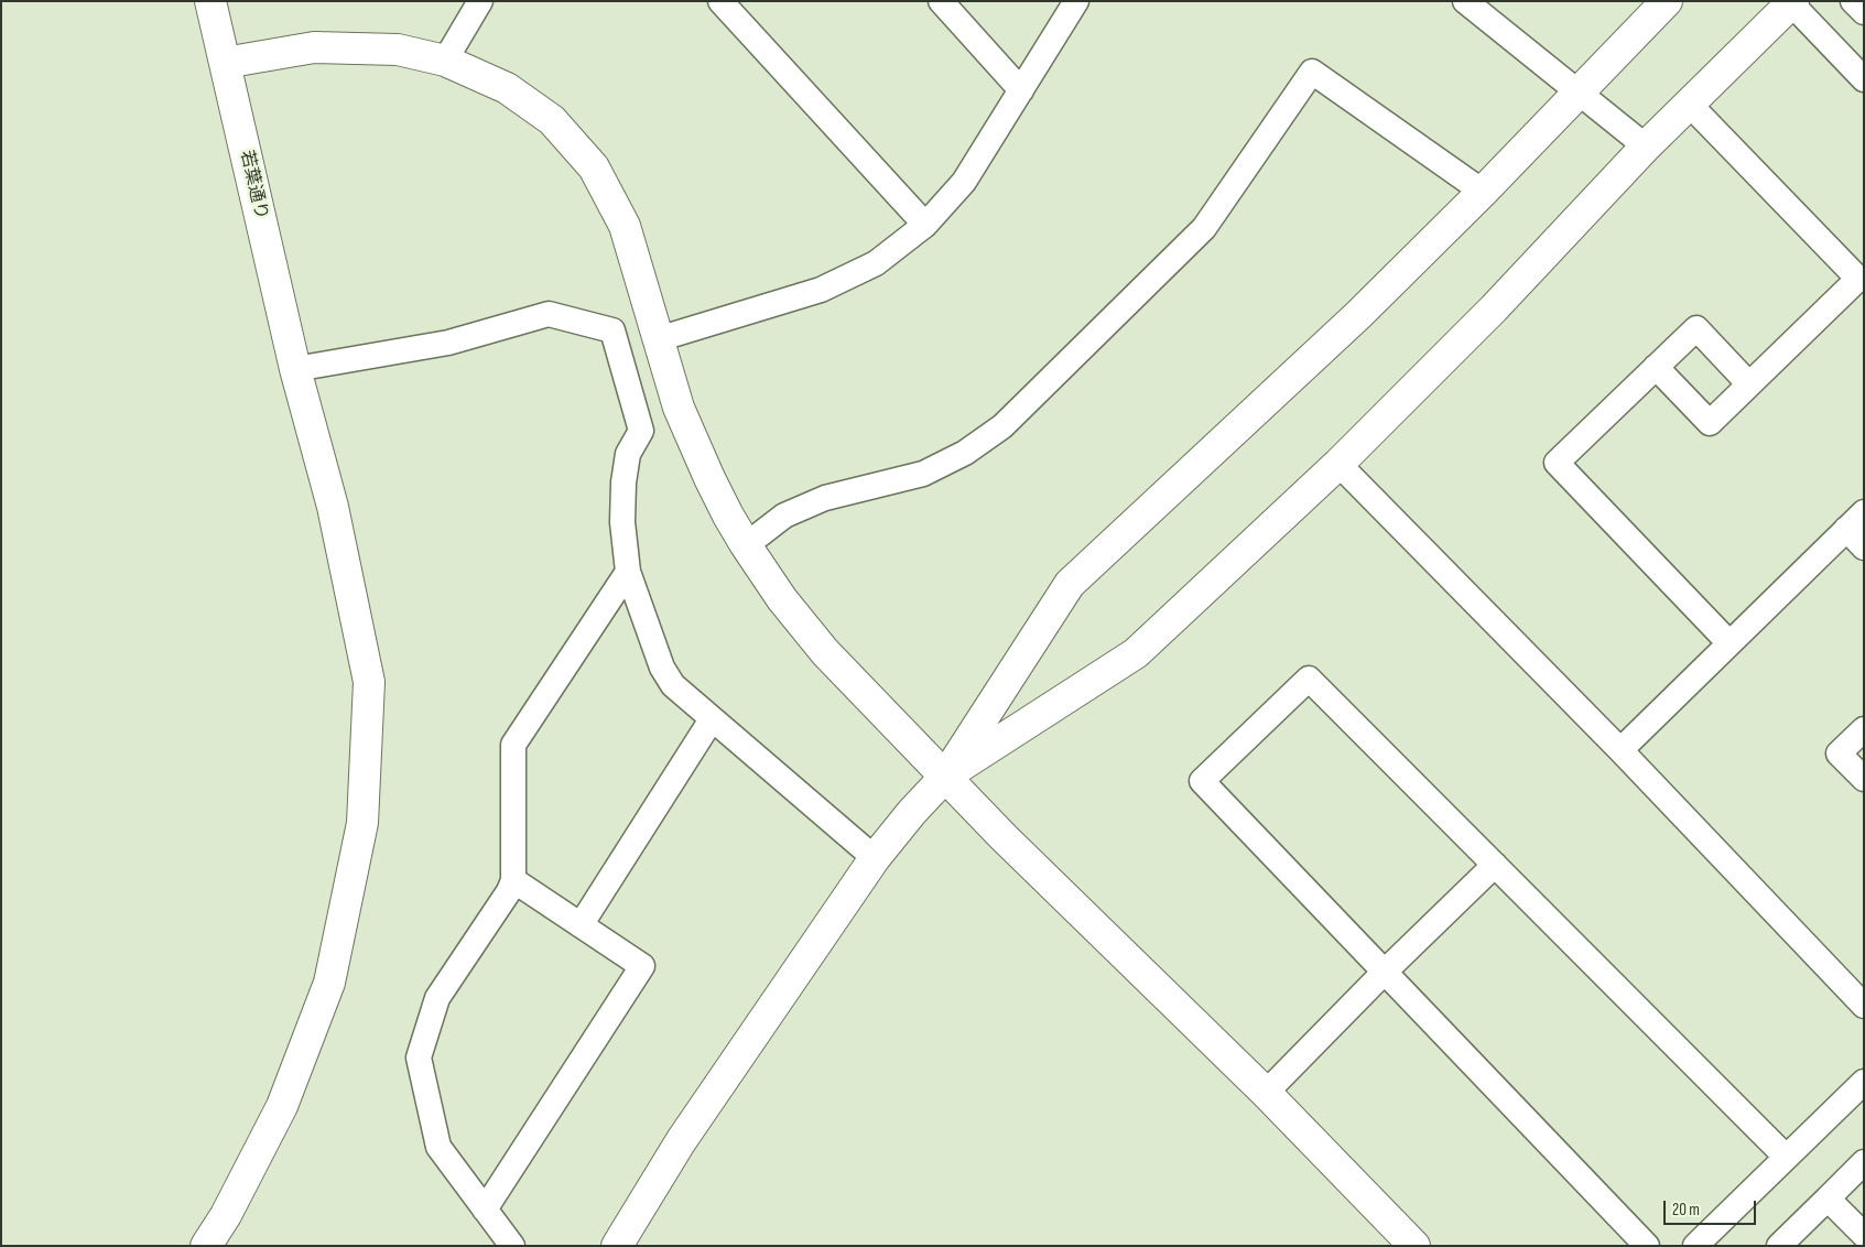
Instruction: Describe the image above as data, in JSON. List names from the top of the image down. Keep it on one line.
{"streets":{"street":["若葉通り"]},"scale_bar":"20 m"}
